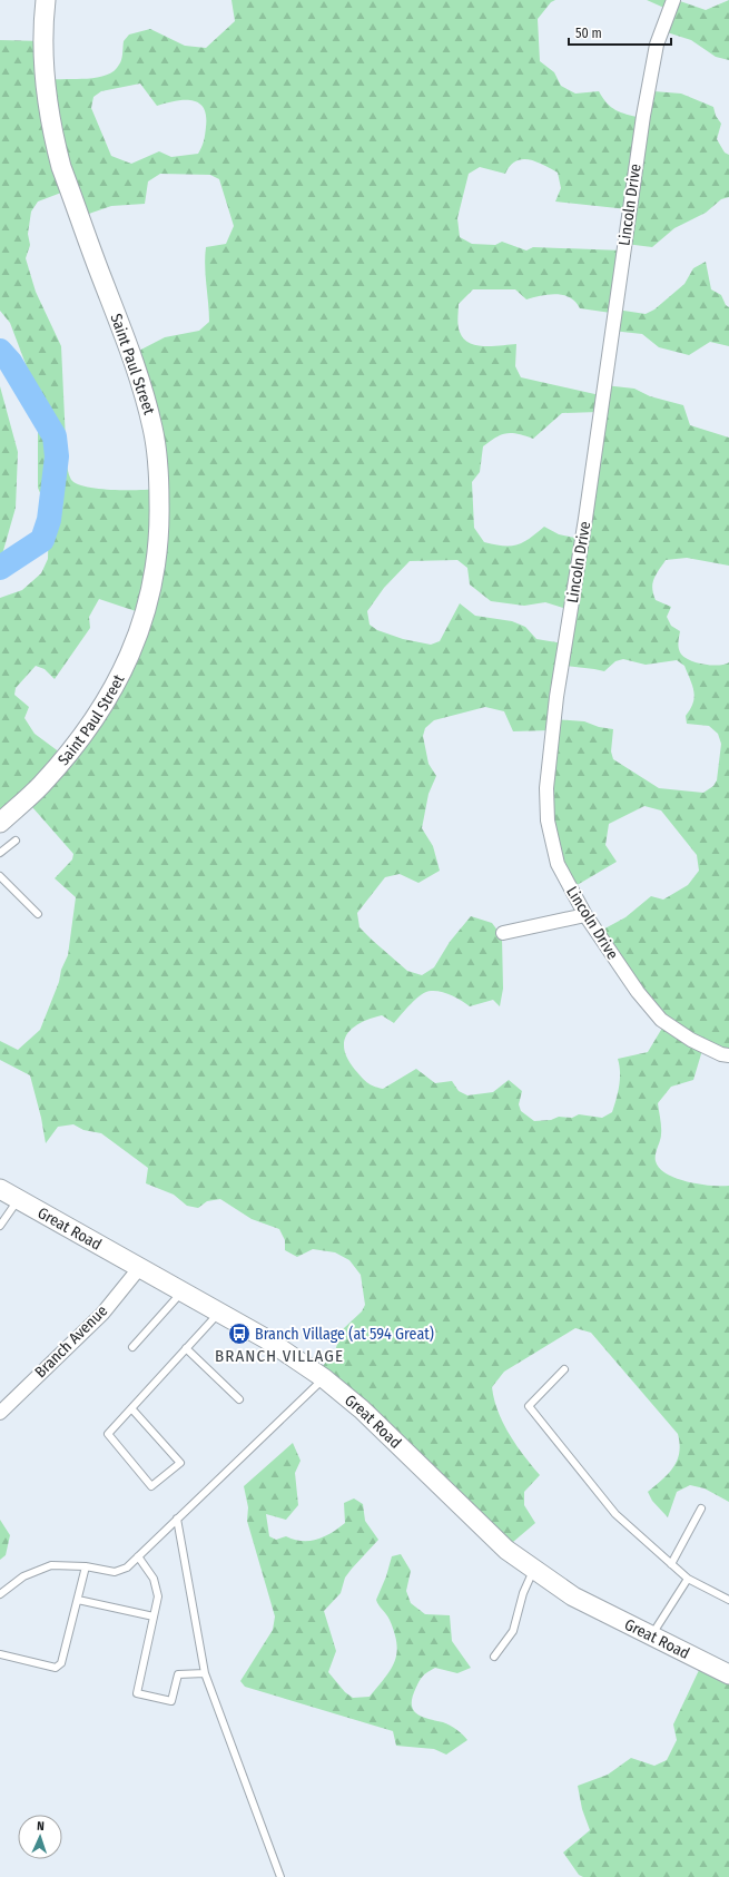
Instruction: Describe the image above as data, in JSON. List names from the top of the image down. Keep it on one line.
{"streets":{"main road":["Saint Paul Street","Great Road"],"street":["Lincoln Drive","Branch Avenue"]},"crossings":[["Great Road","Branch Avenue"]],"districts":["BRANCH VILLAGE"],"places":{"bus stop":["Branch Village (at 594 Great)"]},"scale_bar":"50 m","north":"top"}
